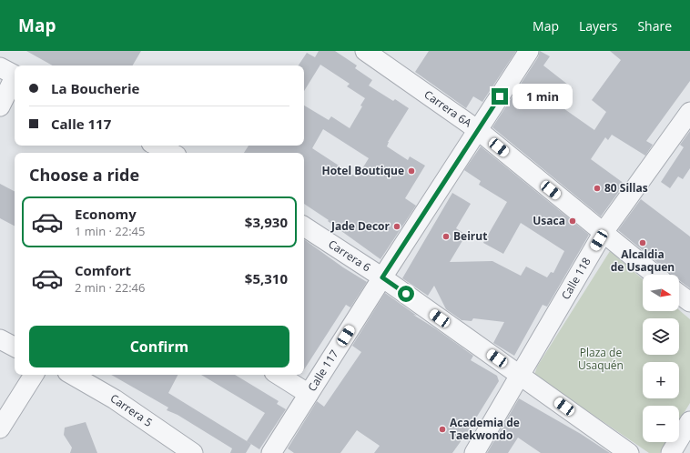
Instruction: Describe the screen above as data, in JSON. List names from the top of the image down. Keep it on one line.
{"streets":{"street":["Carrera 6A","Carrera 6","Calle 118","Calle 117","Carrera 5"]},"crossings":[["Carrera 6A","Calle 118"],["Carrera 6A","Calle 117"],["Carrera 6","Calle 118"],["Carrera 6","Calle 117"]],"parks":["Plaza de Usaquén"],"places":["Hotel Boutique","80 Sillas","Usaca","Jade Decor","Beirut","Alcaldia de Usaquen","Academia de Taekwondo"],"north":"right","page":{"header":"Map","nav":["Map","Layers","Share"],"banner":["La Boucherie","Calle 117"],"bubble":"1 min","heading":"Choose a ride","list":[{"name":"Economy","note":"1 min · 22:45","value":"$3,930"},{"name":"Comfort","note":"2 min · 22:46","value":"$5,310"}],"map_buttons":["+","−"],"buttons":"Confirm"}}
